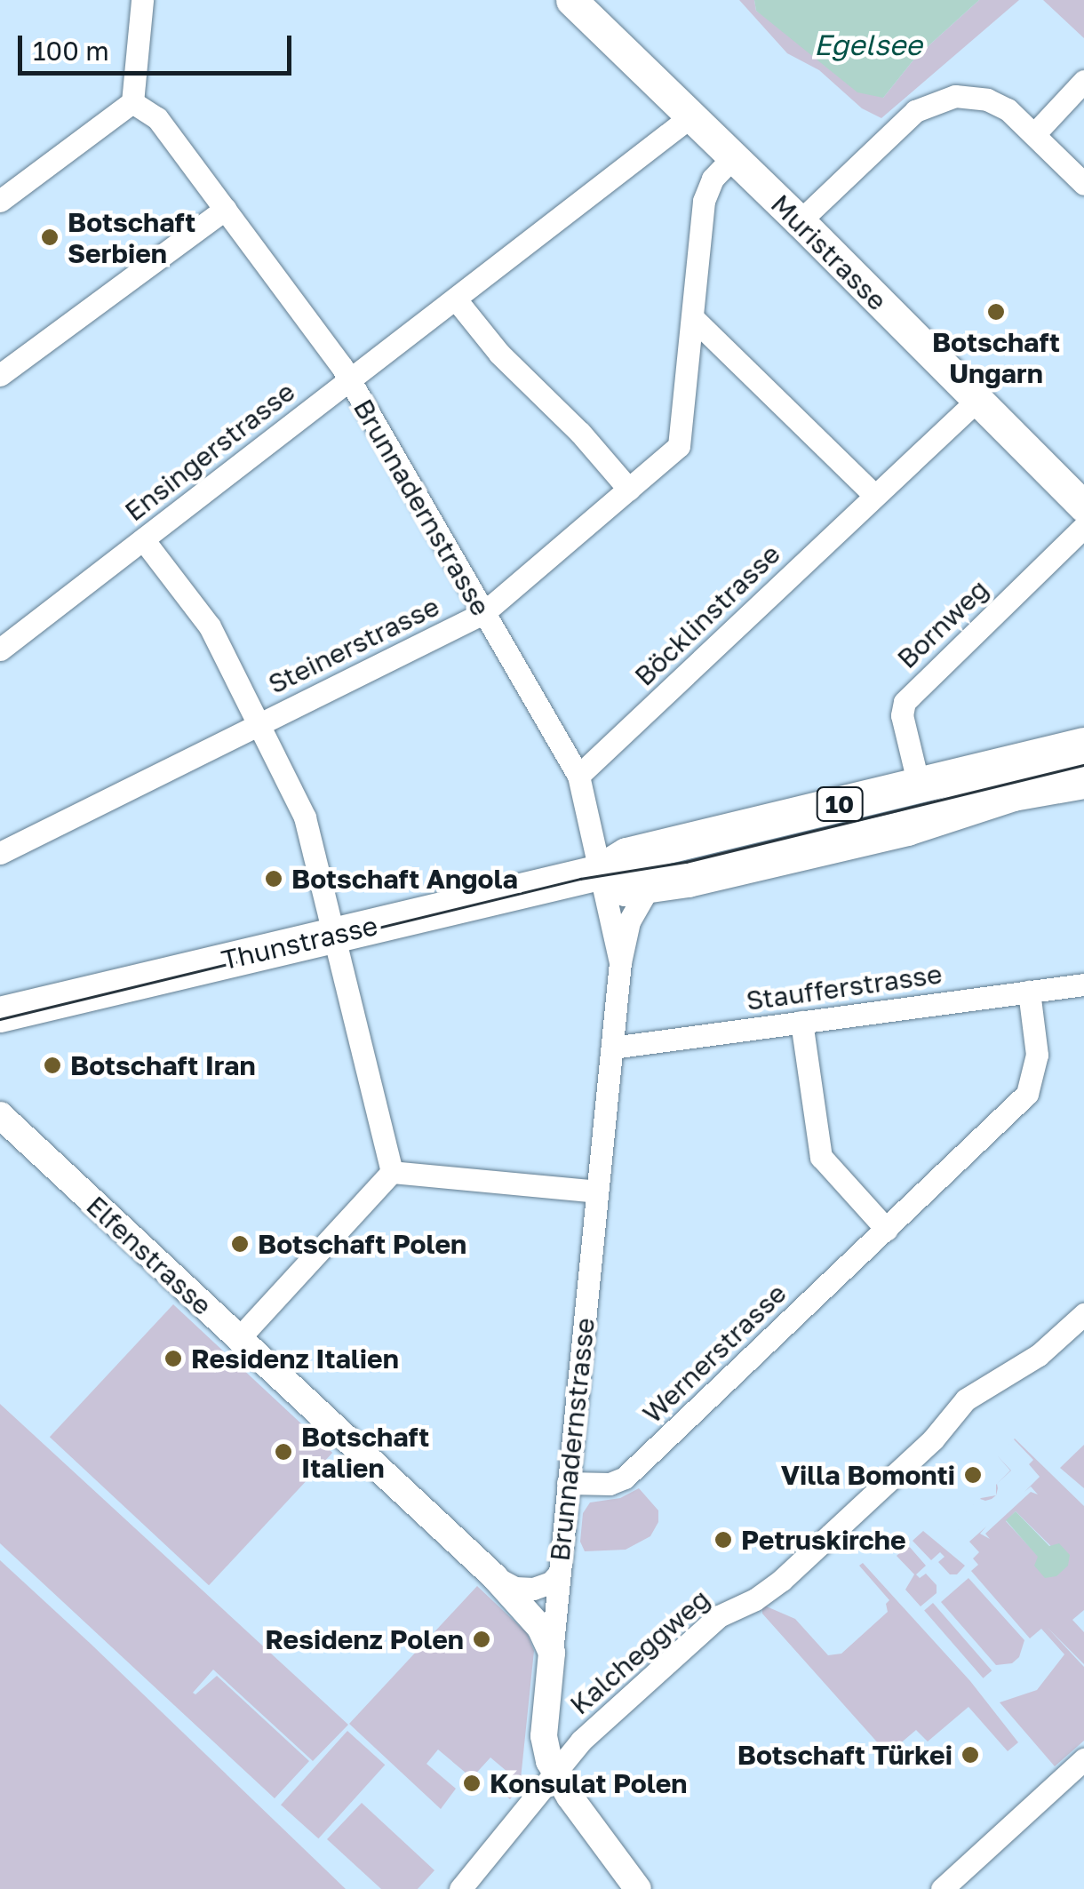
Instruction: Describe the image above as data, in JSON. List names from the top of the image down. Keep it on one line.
{"streets":{"main road":["Muristrasse","10","Thunstrasse"],"street":["Ensingerstrasse","Brunnadernstrasse","Böcklinstrasse","Bornweg","Steinerstrasse","Staufferstrasse","Elfenstrasse","Wernerstrasse","Kalcheggweg"]},"crossings":[["Muristrasse","Ensingerstrasse"],["Muristrasse","Böcklinstrasse"],["Muristrasse","Steinerstrasse"],["Ensingerstrasse","Brunnadernstrasse"],["Brunnadernstrasse","Böcklinstrasse"],["Brunnadernstrasse","Steinerstrasse"],["Brunnadernstrasse","10"],["Brunnadernstrasse","Thunstrasse"],["Brunnadernstrasse","Staufferstrasse"],["Brunnadernstrasse","Elfenstrasse"],["Brunnadernstrasse","Wernerstrasse"],["Brunnadernstrasse","Kalcheggweg"],["Bornweg","Thunstrasse"],["10","Thunstrasse"],["Staufferstrasse","Wernerstrasse"]],"water":["Egelsee"],"places":["Botschaft Serbien","Botschaft Ungarn","Botschaft Angola","Botschaft Iran","Botschaft Polen","Residenz Italien","Botschaft Italien","Villa Bomonti","Petruskirche","Residenz Polen","Botschaft Türkei","Konsulat Polen"],"scale_bar":"100 m"}
